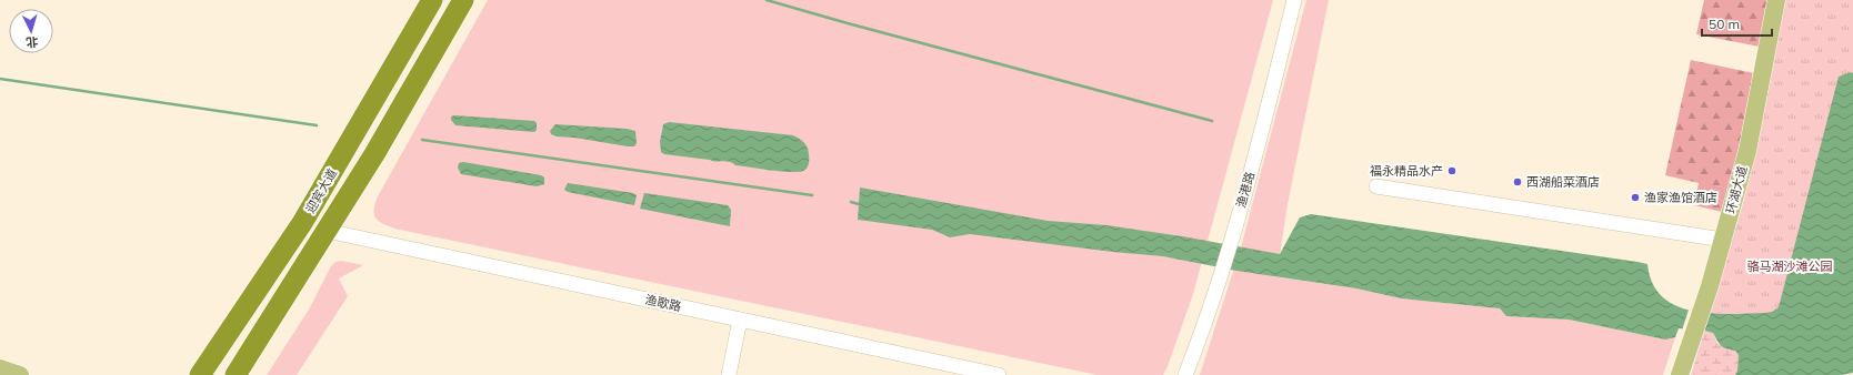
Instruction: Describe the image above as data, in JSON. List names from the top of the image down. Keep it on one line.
{"streets":{"highway":["迎宾大道"],"main road":["环湖大道"],"street":["渔港路","渔歌路"]},"crossings":[["迎宾大道","渔歌路"]],"parks":["骆马湖沙滩公园"],"places":["福永精品水产","西湖船菜酒店","渔家渔馆酒店"],"scale_bar":"50 m","north":"bottom"}
